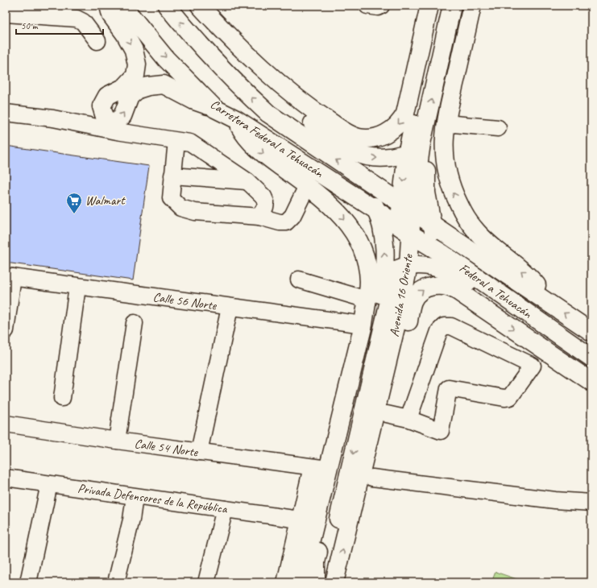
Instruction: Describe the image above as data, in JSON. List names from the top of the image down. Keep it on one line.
{"streets":{"main road":["Carretera Federal a Tehuacán","Federal a Tehuacán","Avenida 16 Oriente"],"street":["Calle 56 Norte","Calle 54 Norte","Privada Defensores de la República"]},"crossings":[["Carretera Federal a Tehuacán","Federal a Tehuacán"],["Carretera Federal a Tehuacán","Avenida 16 Oriente"],["Federal a Tehuacán","Avenida 16 Oriente"]],"places":{"supermarket":["Walmart"]},"scale_bar":"50 m"}
